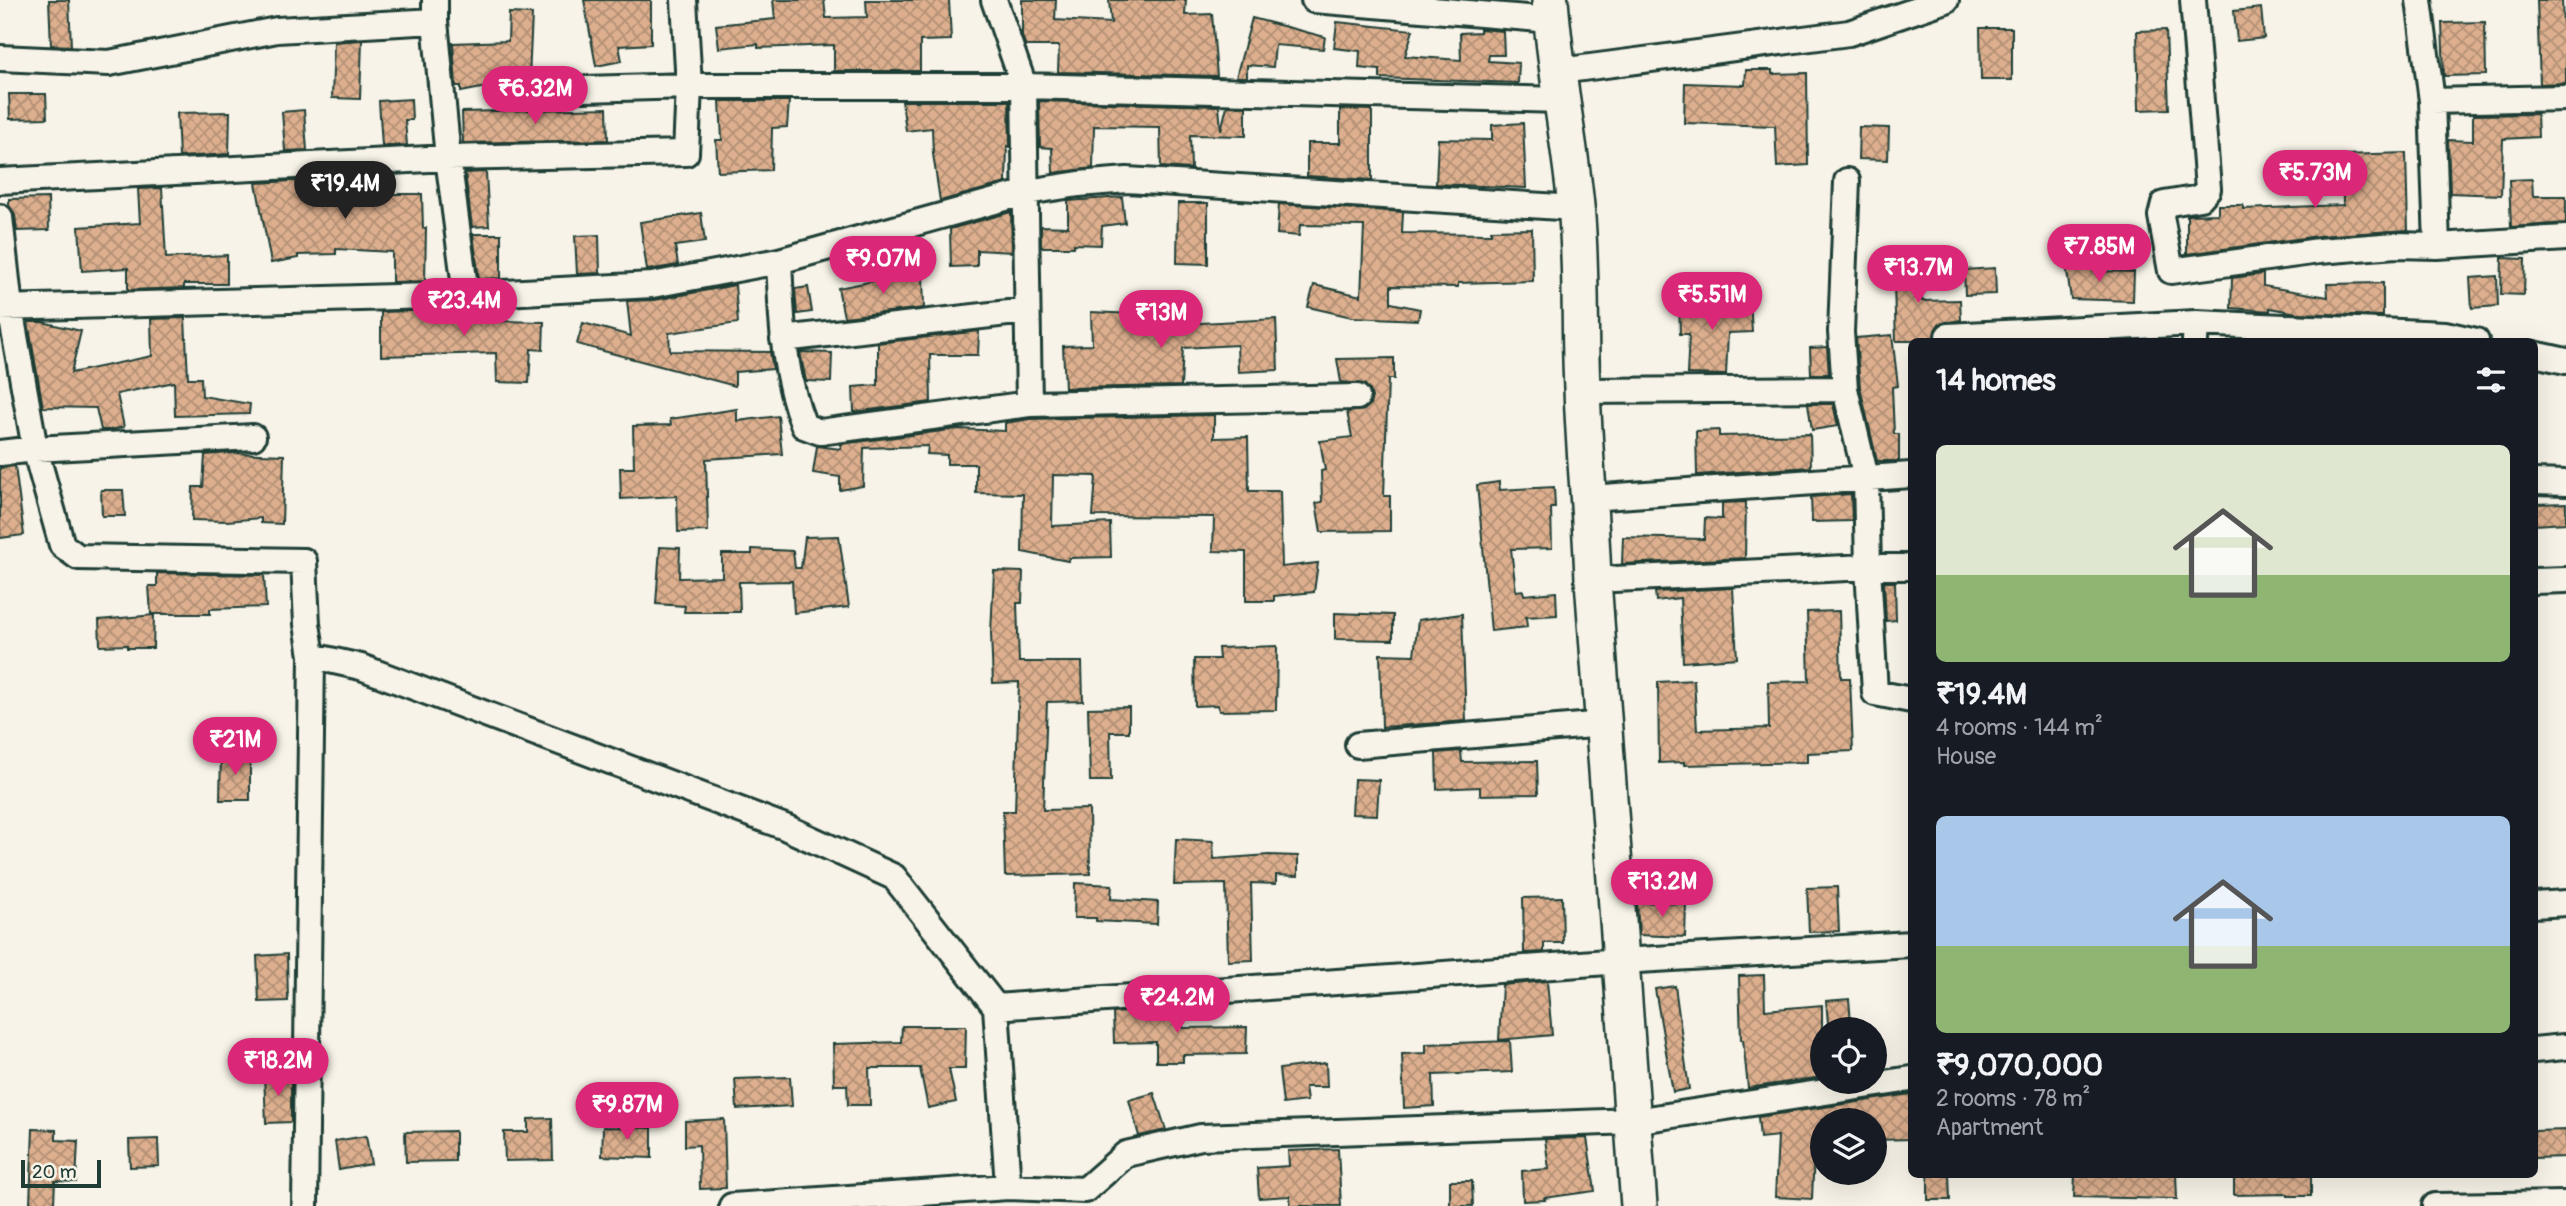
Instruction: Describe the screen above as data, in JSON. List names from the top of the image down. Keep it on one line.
{"scale_bar":"20 m","page":{"price":["₹6.32M","₹5.73M","₹19.4M","₹7.85M","₹9.07M","₹13.7M","₹5.51M","₹23.4M","₹13M","₹21M","₹13.2M","₹24.2M","₹18.2M","₹9.87M"],"heading":"14 homes","list":[{"name":"₹19.4M","note":"4 rooms · 144 m² · House"},{"name":"₹9,070,000","note":"2 rooms · 78 m² · Apartment"}],"scale":"20 m"}}
